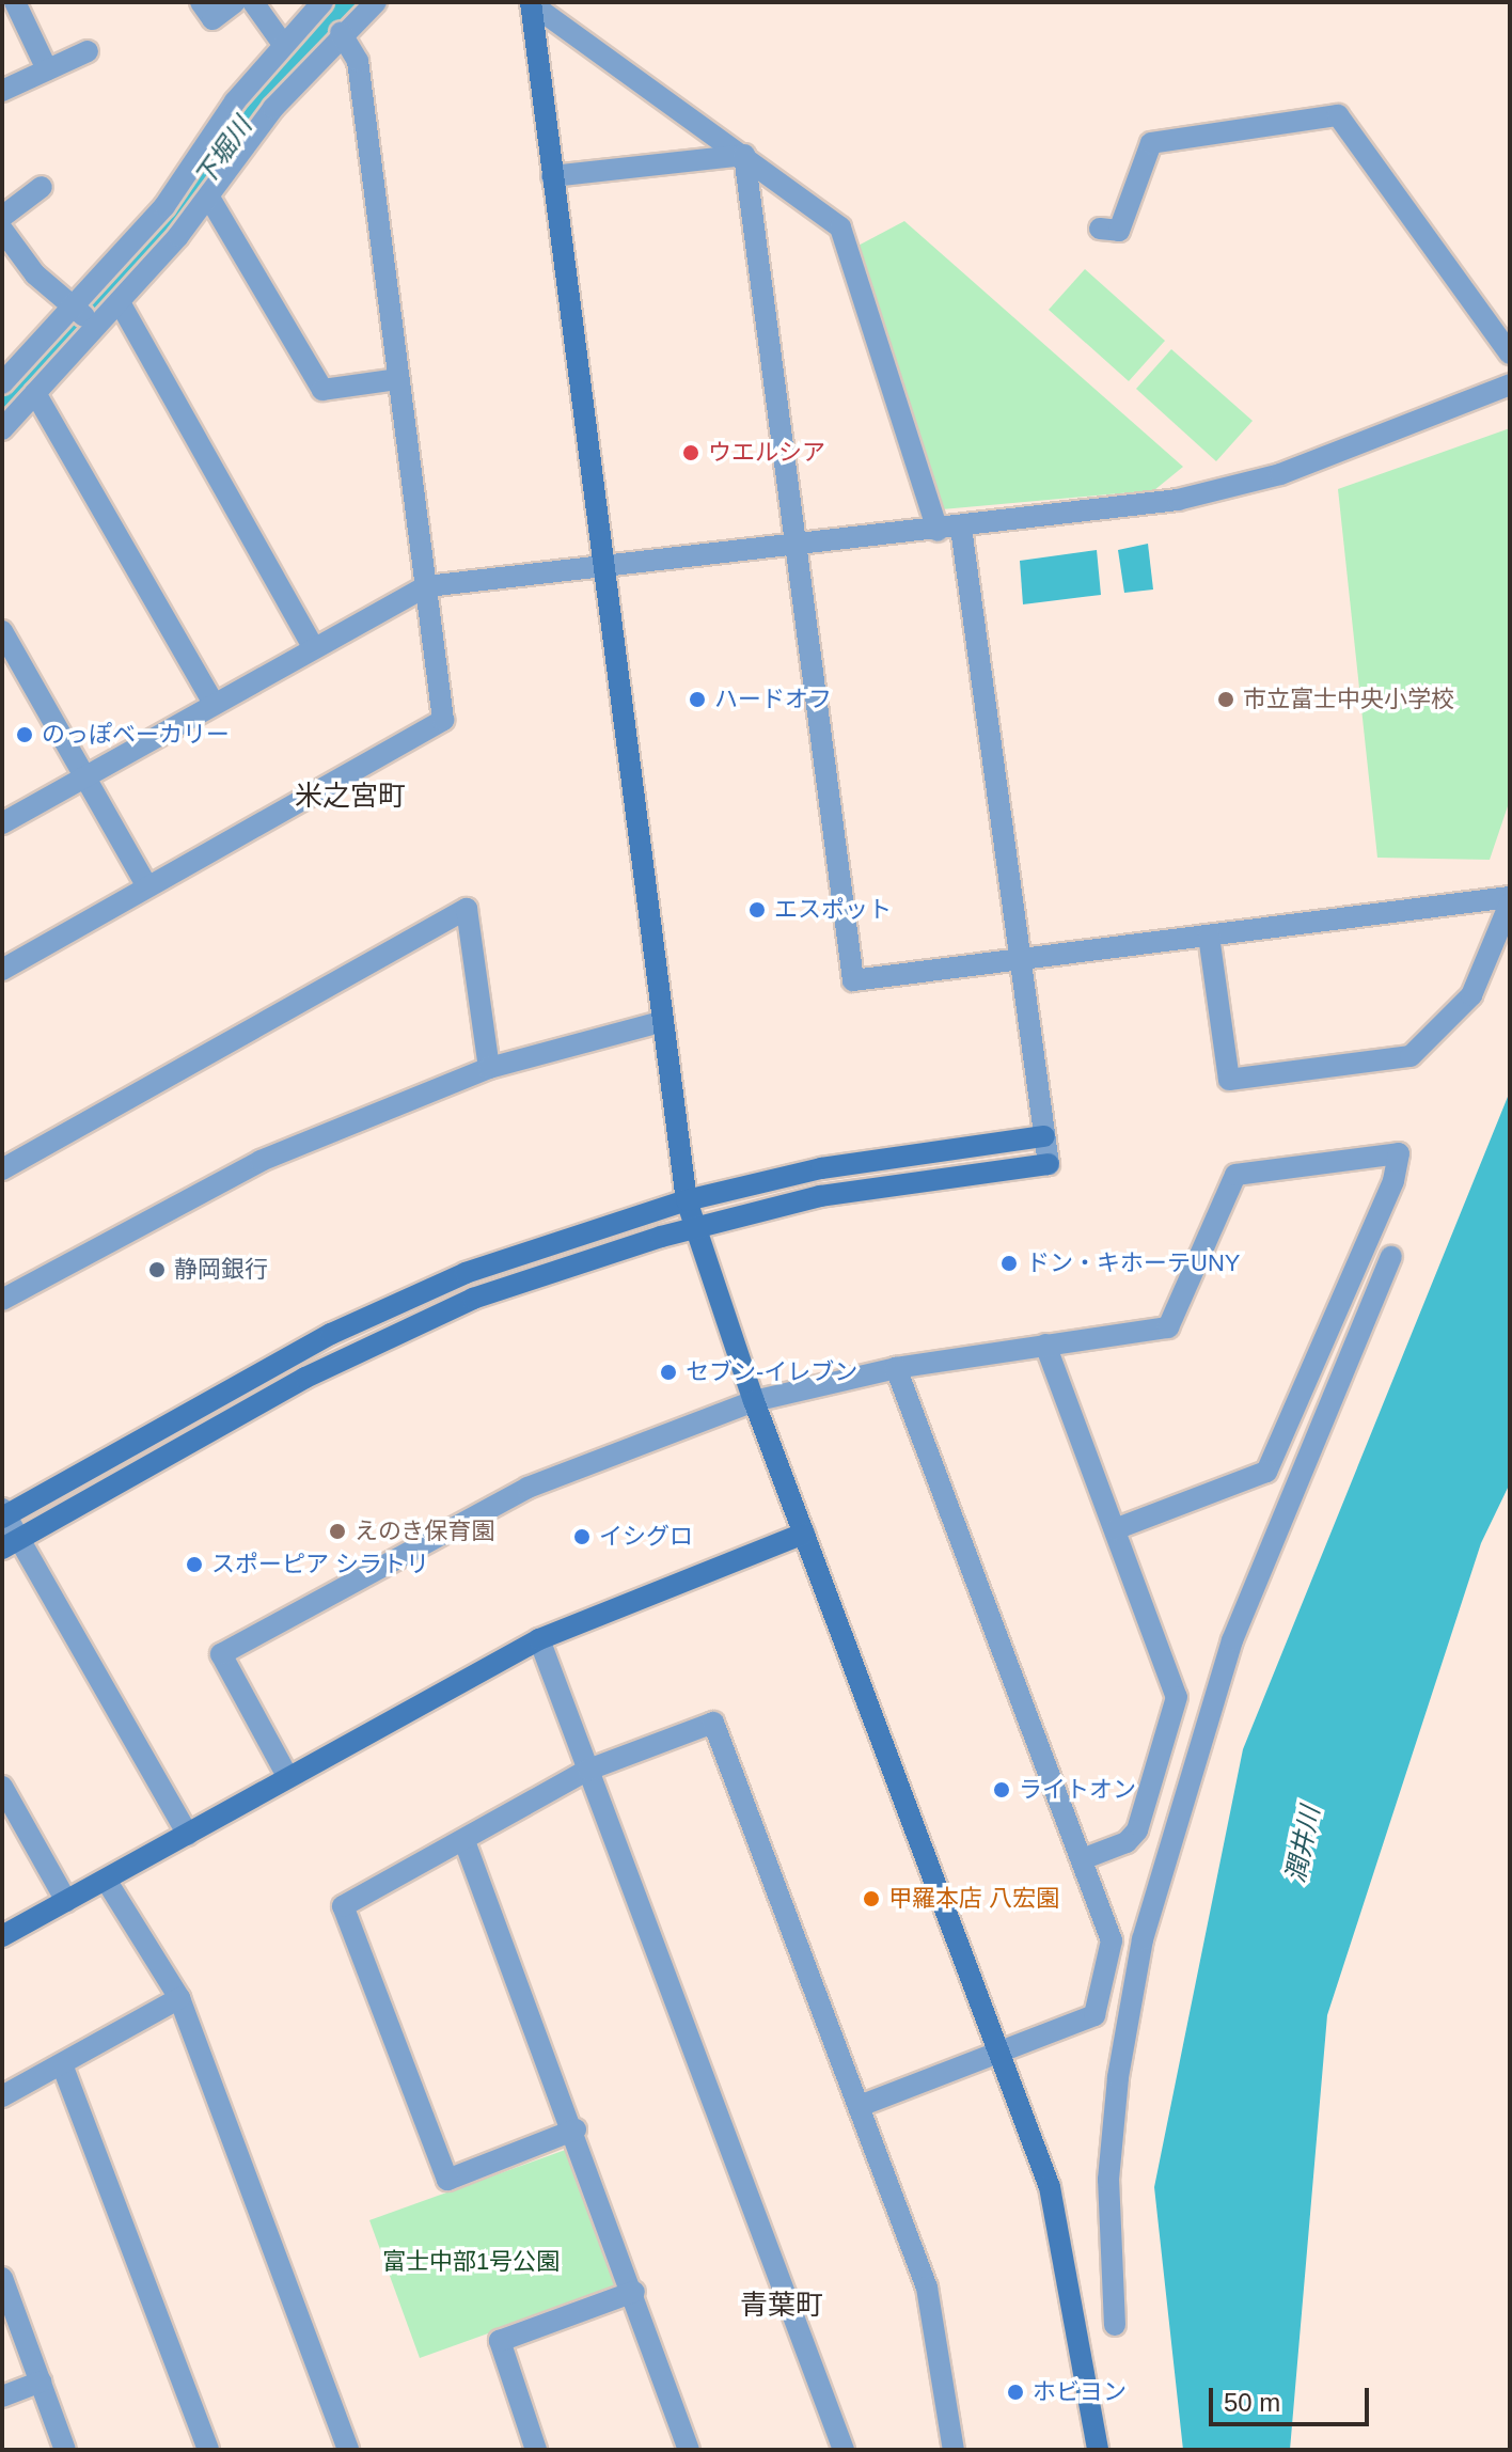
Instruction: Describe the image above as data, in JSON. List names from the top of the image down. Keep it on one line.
{"districts":["米之宮町","青葉町"],"water":["下堀川","潤井川"],"parks":["富士中部1号公園"],"places":["ウエルシア","ハードオフ","市立富士中央小学校","のっぽベーカリー","エスポット","ドン・キホーテUNY","静岡銀行","セブン-イレブン","えのき保育園","イシグロ","スポーピア シラトリ","ライトオン","甲羅本店 八宏園","ホビヨン"],"scale_bar":"50 m"}
